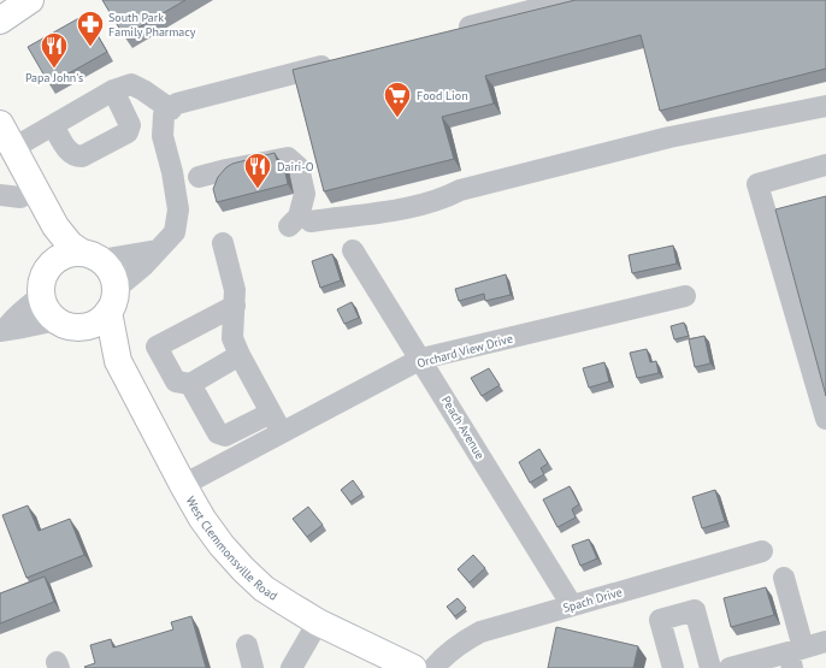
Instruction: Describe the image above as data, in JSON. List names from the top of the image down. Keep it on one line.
{"streets":{"main road":["West Clemmonsville Road"],"street":["Orchard View Drive","Peach Avenue","Spach Drive"]},"crossings":[["Orchard View Drive","Peach Avenue"],["Orchard View Drive","West Clemmonsville Road"],["Peach Avenue","Spach Drive"]],"places":{"pharmacy":["South Park Family Pharmacy"],"restaurant":["Papa John's","Dairi-O"],"supermarket":["Food Lion"]}}
